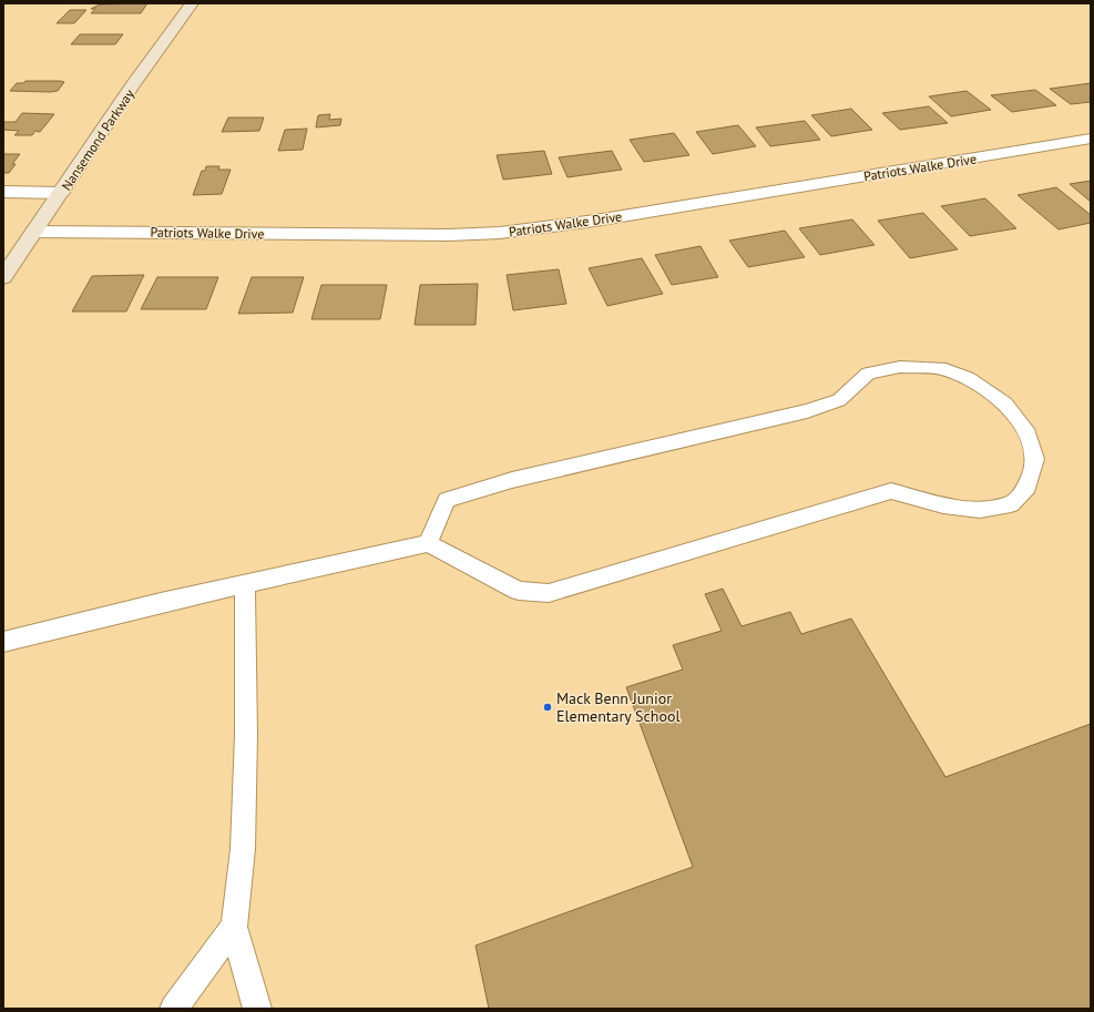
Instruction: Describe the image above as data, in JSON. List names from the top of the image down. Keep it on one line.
{"streets":{"main road":["Nansemond Parkway"],"street":["Patriots Walke Drive"]},"crossings":[["Nansemond Parkway","Patriots Walke Drive"]],"places":["Mack Benn Junior Elementary School"]}
